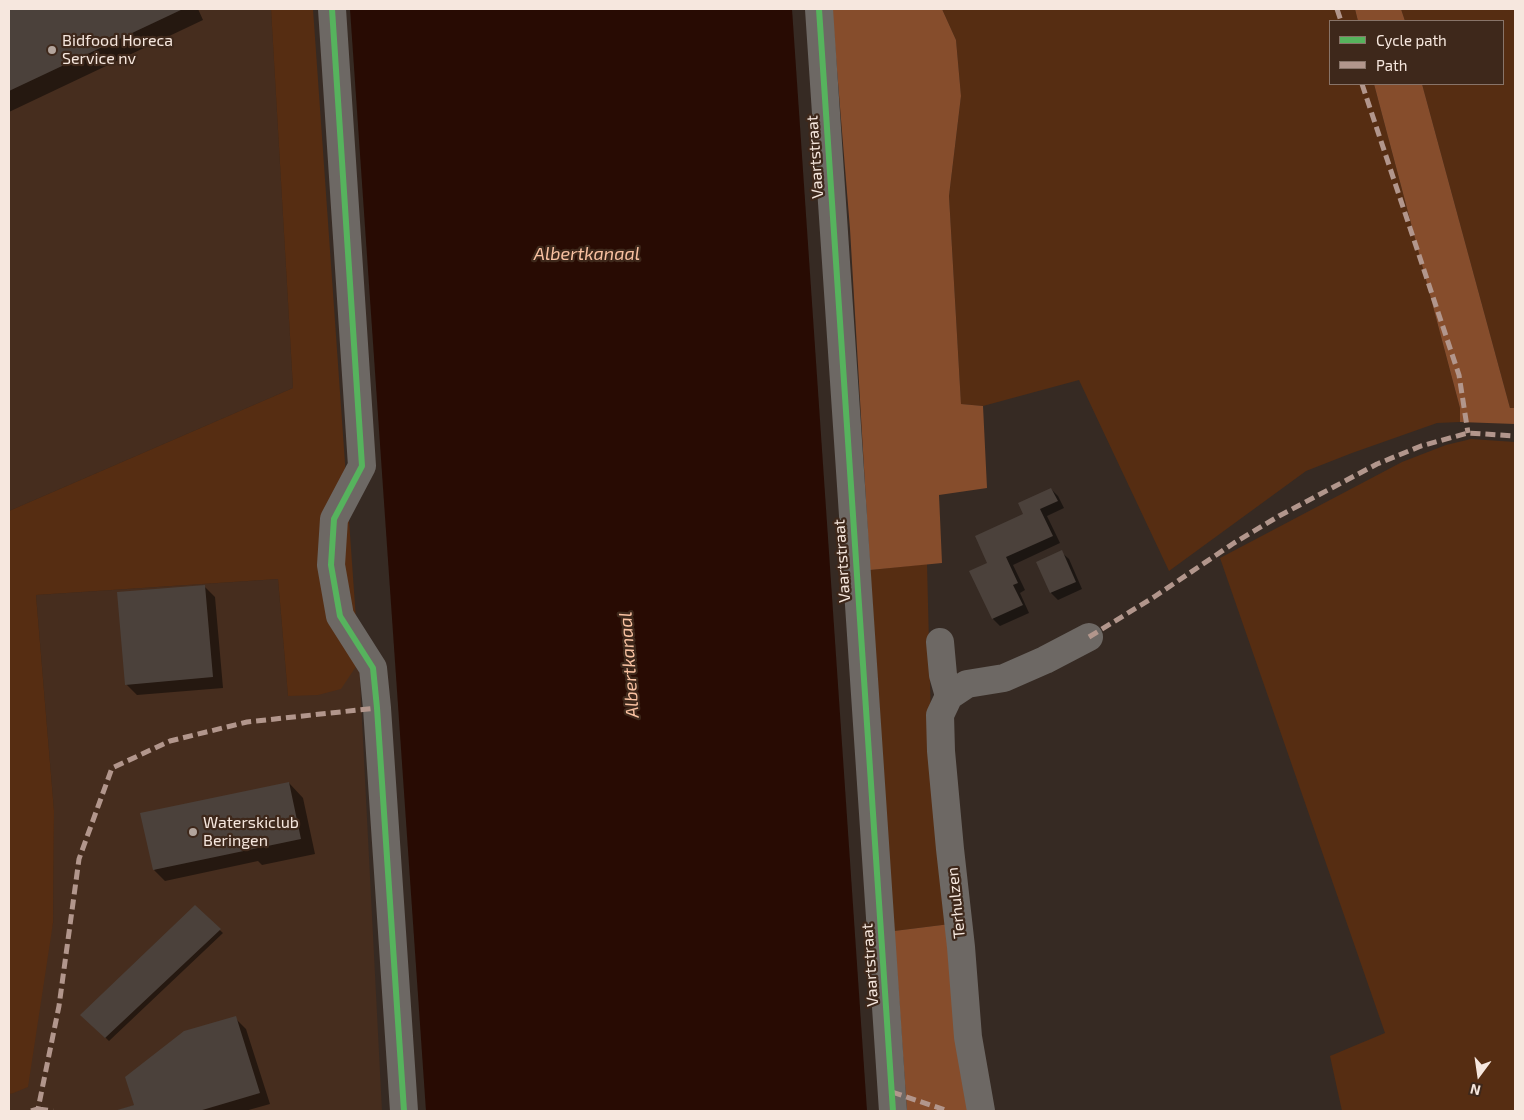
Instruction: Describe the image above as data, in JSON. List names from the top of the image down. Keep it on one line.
{"streets":{"street":["Vaartstraat","Terhulzen"]},"water":["Albertkanaal"],"places":["Bidfood Horeca Service nv","Waterskiclub Beringen"],"legend":["Cycle path","Path"],"north":"bottom"}
